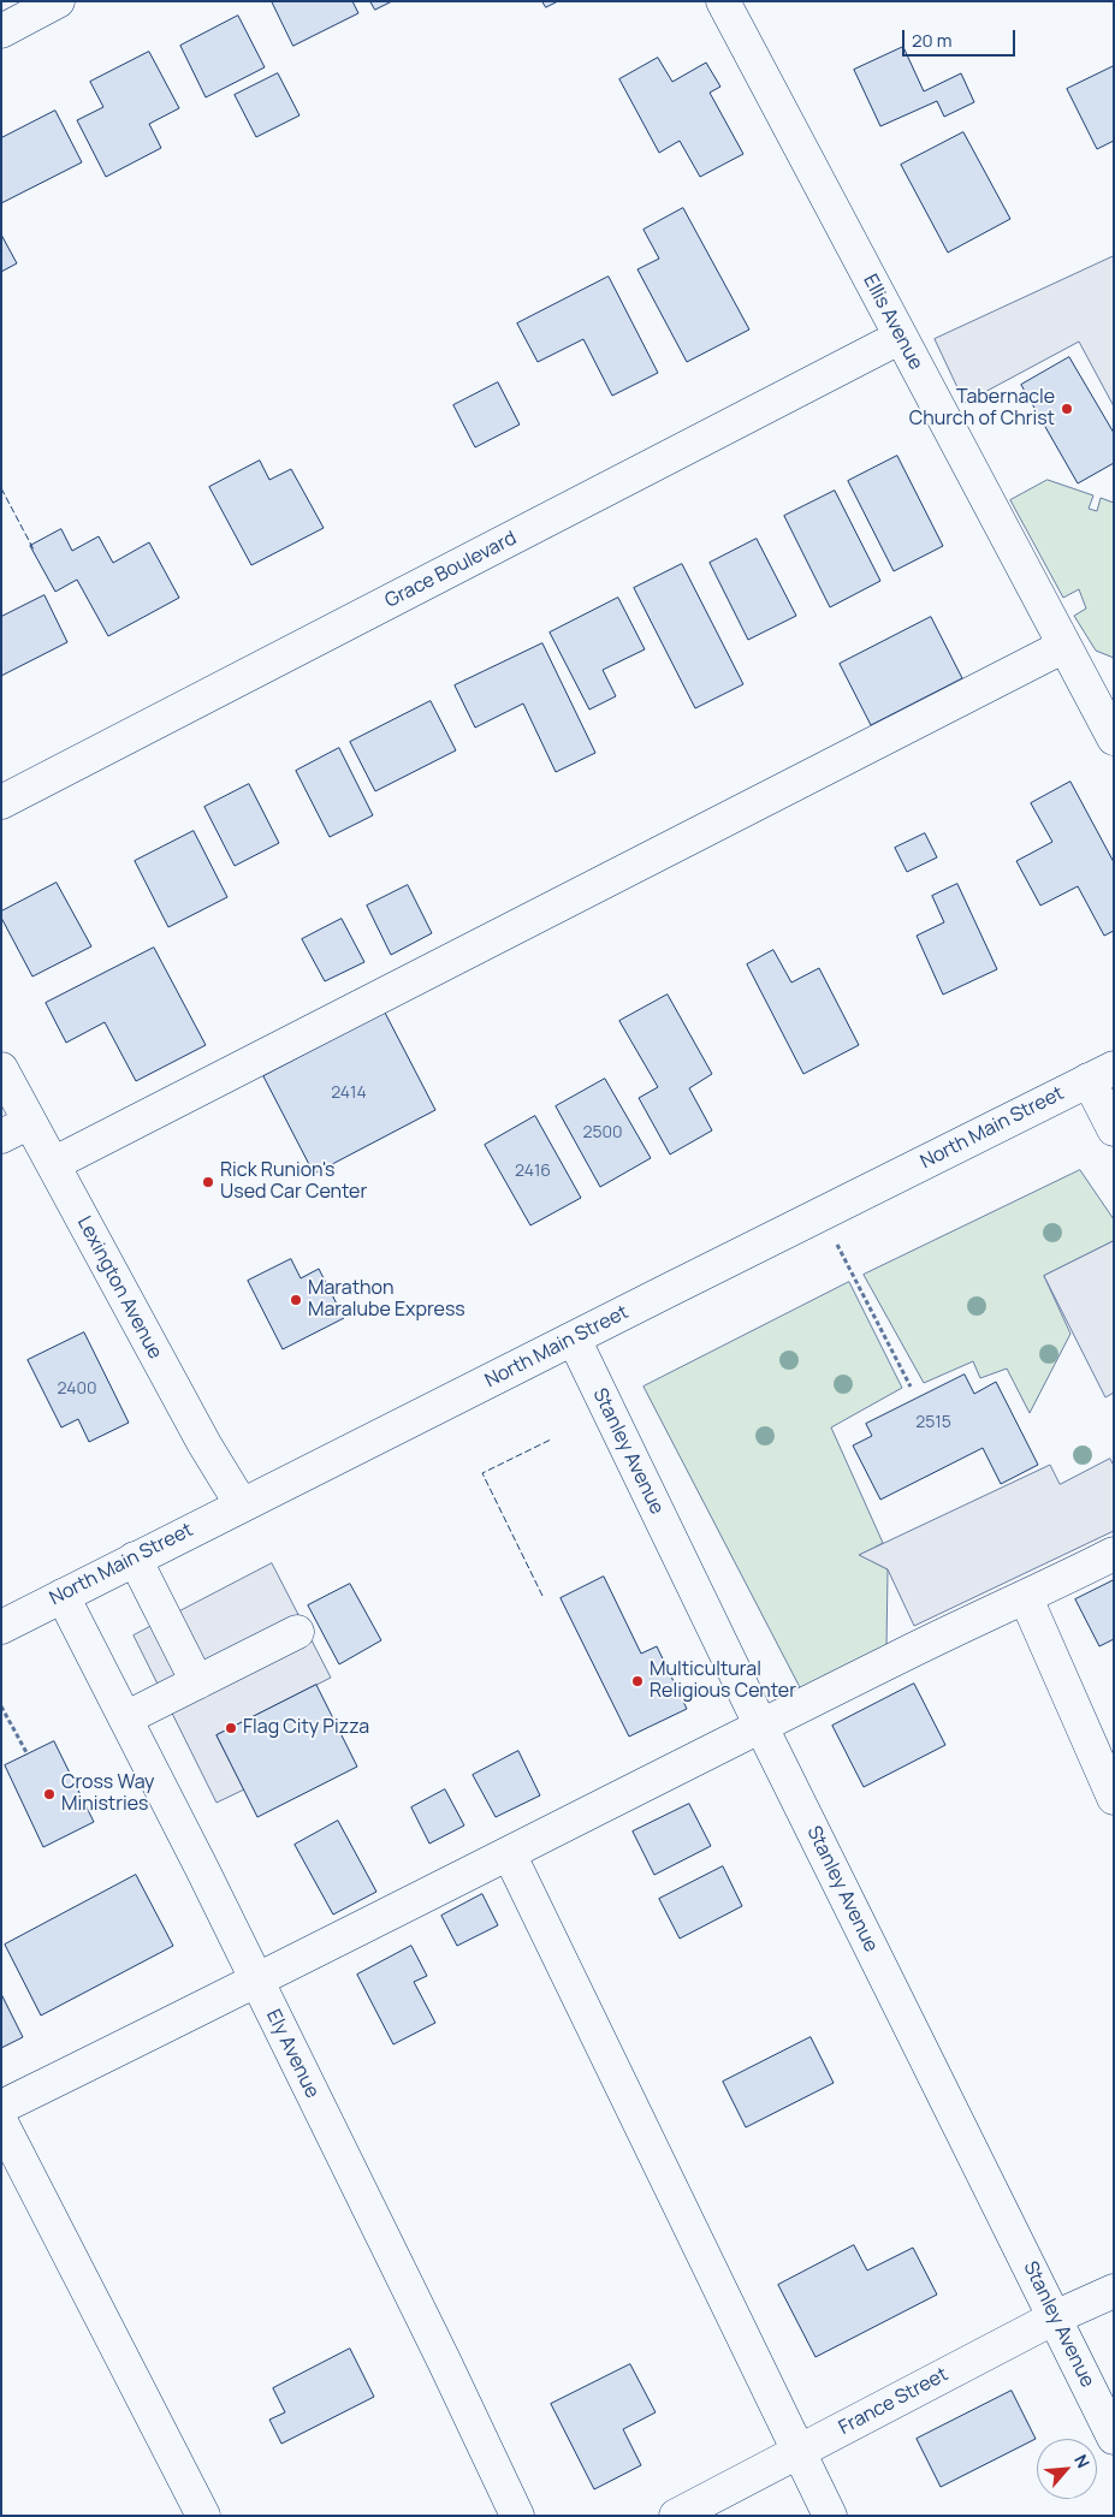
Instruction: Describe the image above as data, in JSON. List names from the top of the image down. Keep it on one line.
{"streets":{"street":["Ellis Avenue","Grace Boulevard","North Main Street","Lexington Avenue","Stanley Avenue","Ely Avenue","France Street"]},"crossings":[["Ellis Avenue","Grace Boulevard"],["North Main Street","Lexington Avenue"],["North Main Street","Stanley Avenue"],["North Main Street","Ely Avenue"],["Stanley Avenue","France Street"]],"places":["Tabernacle Church of Christ","Rick Runion's Used Car Center","Marathon Maralube Express","Multicultural Religious Center","Flag City Pizza","Cross Way Ministries"],"house_numbers":["2414","2500","2416","2400","2515"],"scale_bar":"20 m","north":"top right"}
